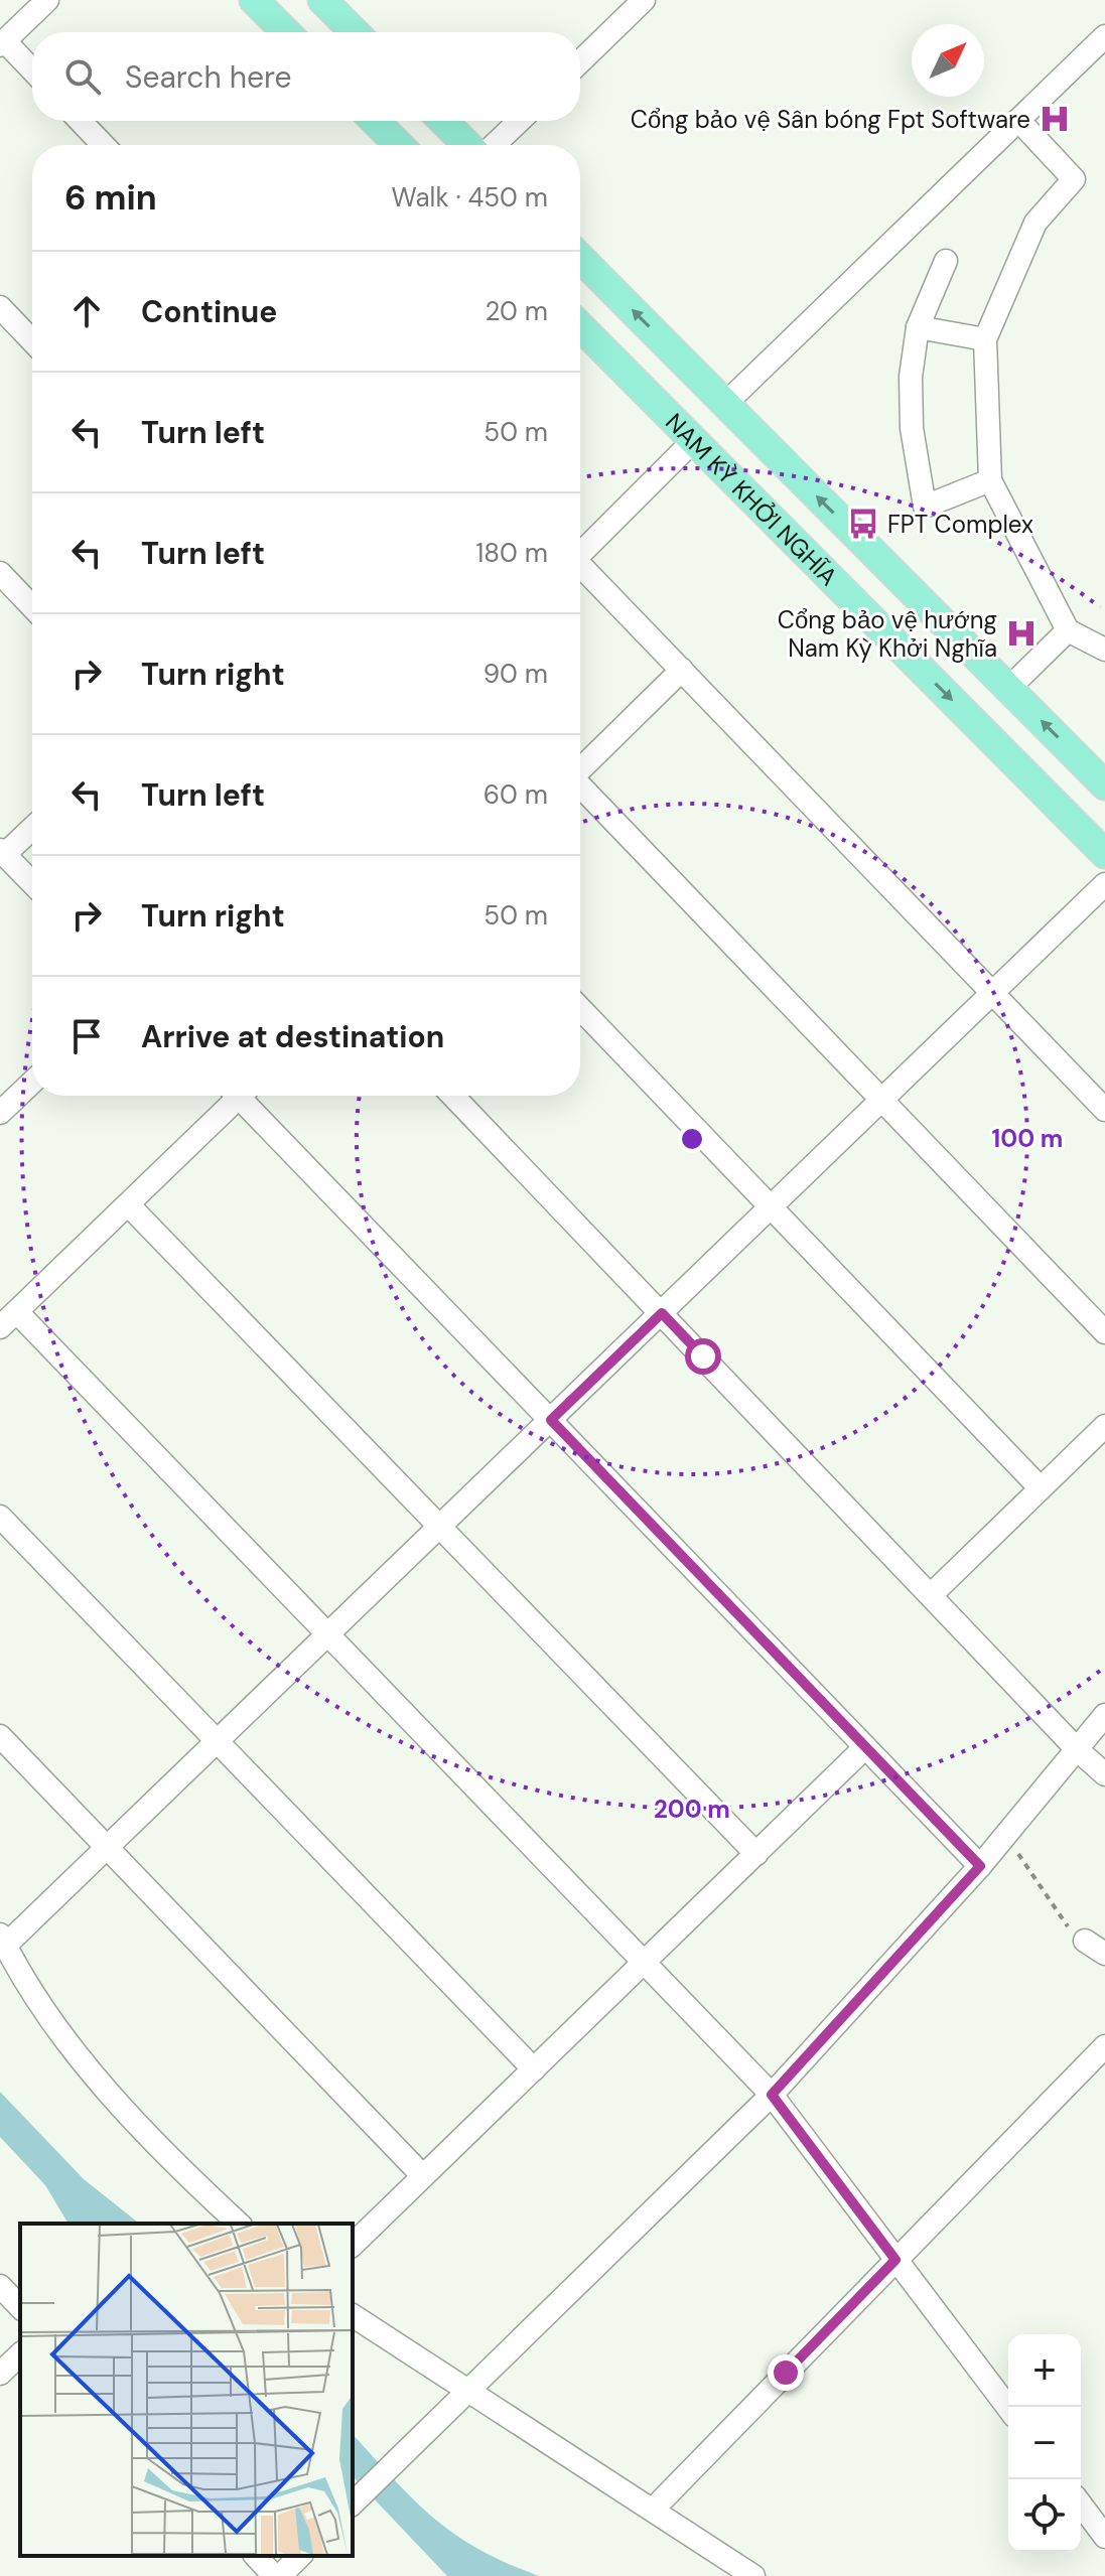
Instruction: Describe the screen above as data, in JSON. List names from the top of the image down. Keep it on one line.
{"streets":{"main road":["NAM KỲ KHỞI NGHĨA"]},"places":{"hospital":["Cổng bảo vệ Sân bóng Fpt Software","Cổng bảo vệ hướng Nam Kỳ Khởi Nghĩa"],"bus stop":["FPT Complex"]},"north":"top right","page":{"search":"Search here","heading":["6 min","Walk · 450 m"],"list":[["Continue","20 m"],["Turn left","50 m"],["Turn left","180 m"],["Turn right","90 m"],["Turn left","60 m"],["Turn right","50 m"],"Arrive at destination"],"map_buttons":["+","−"]},"rings":["100 m","200 m"]}
